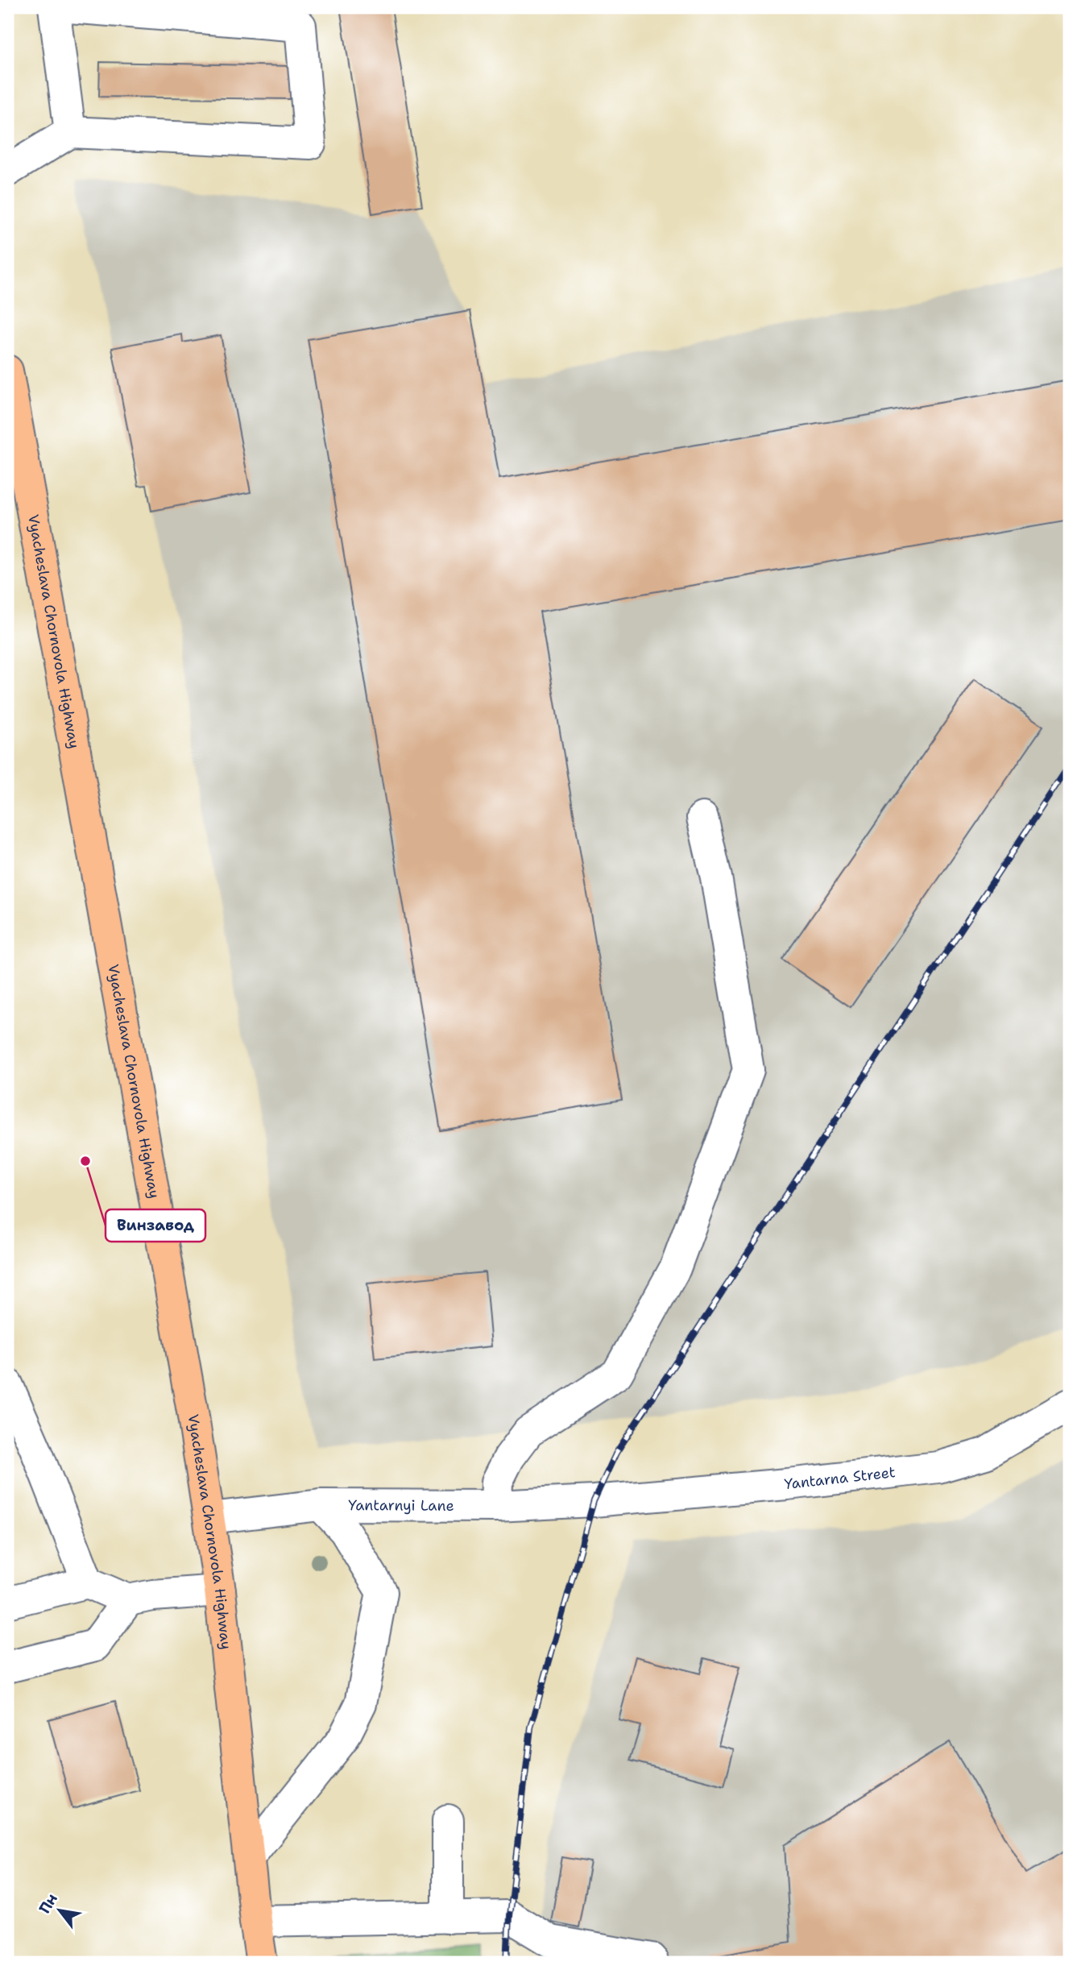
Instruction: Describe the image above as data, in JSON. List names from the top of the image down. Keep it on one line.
{"streets":{"main road":["Vyacheslava Chornovola Highway"],"street":["Yantarna Street","Yantarnyi Lane"]},"crossings":[["Vyacheslava Chornovola Highway","Yantarnyi Lane"],["Yantarna Street","Yantarnyi Lane"]],"places":["Винзавод"],"north":"top left"}
